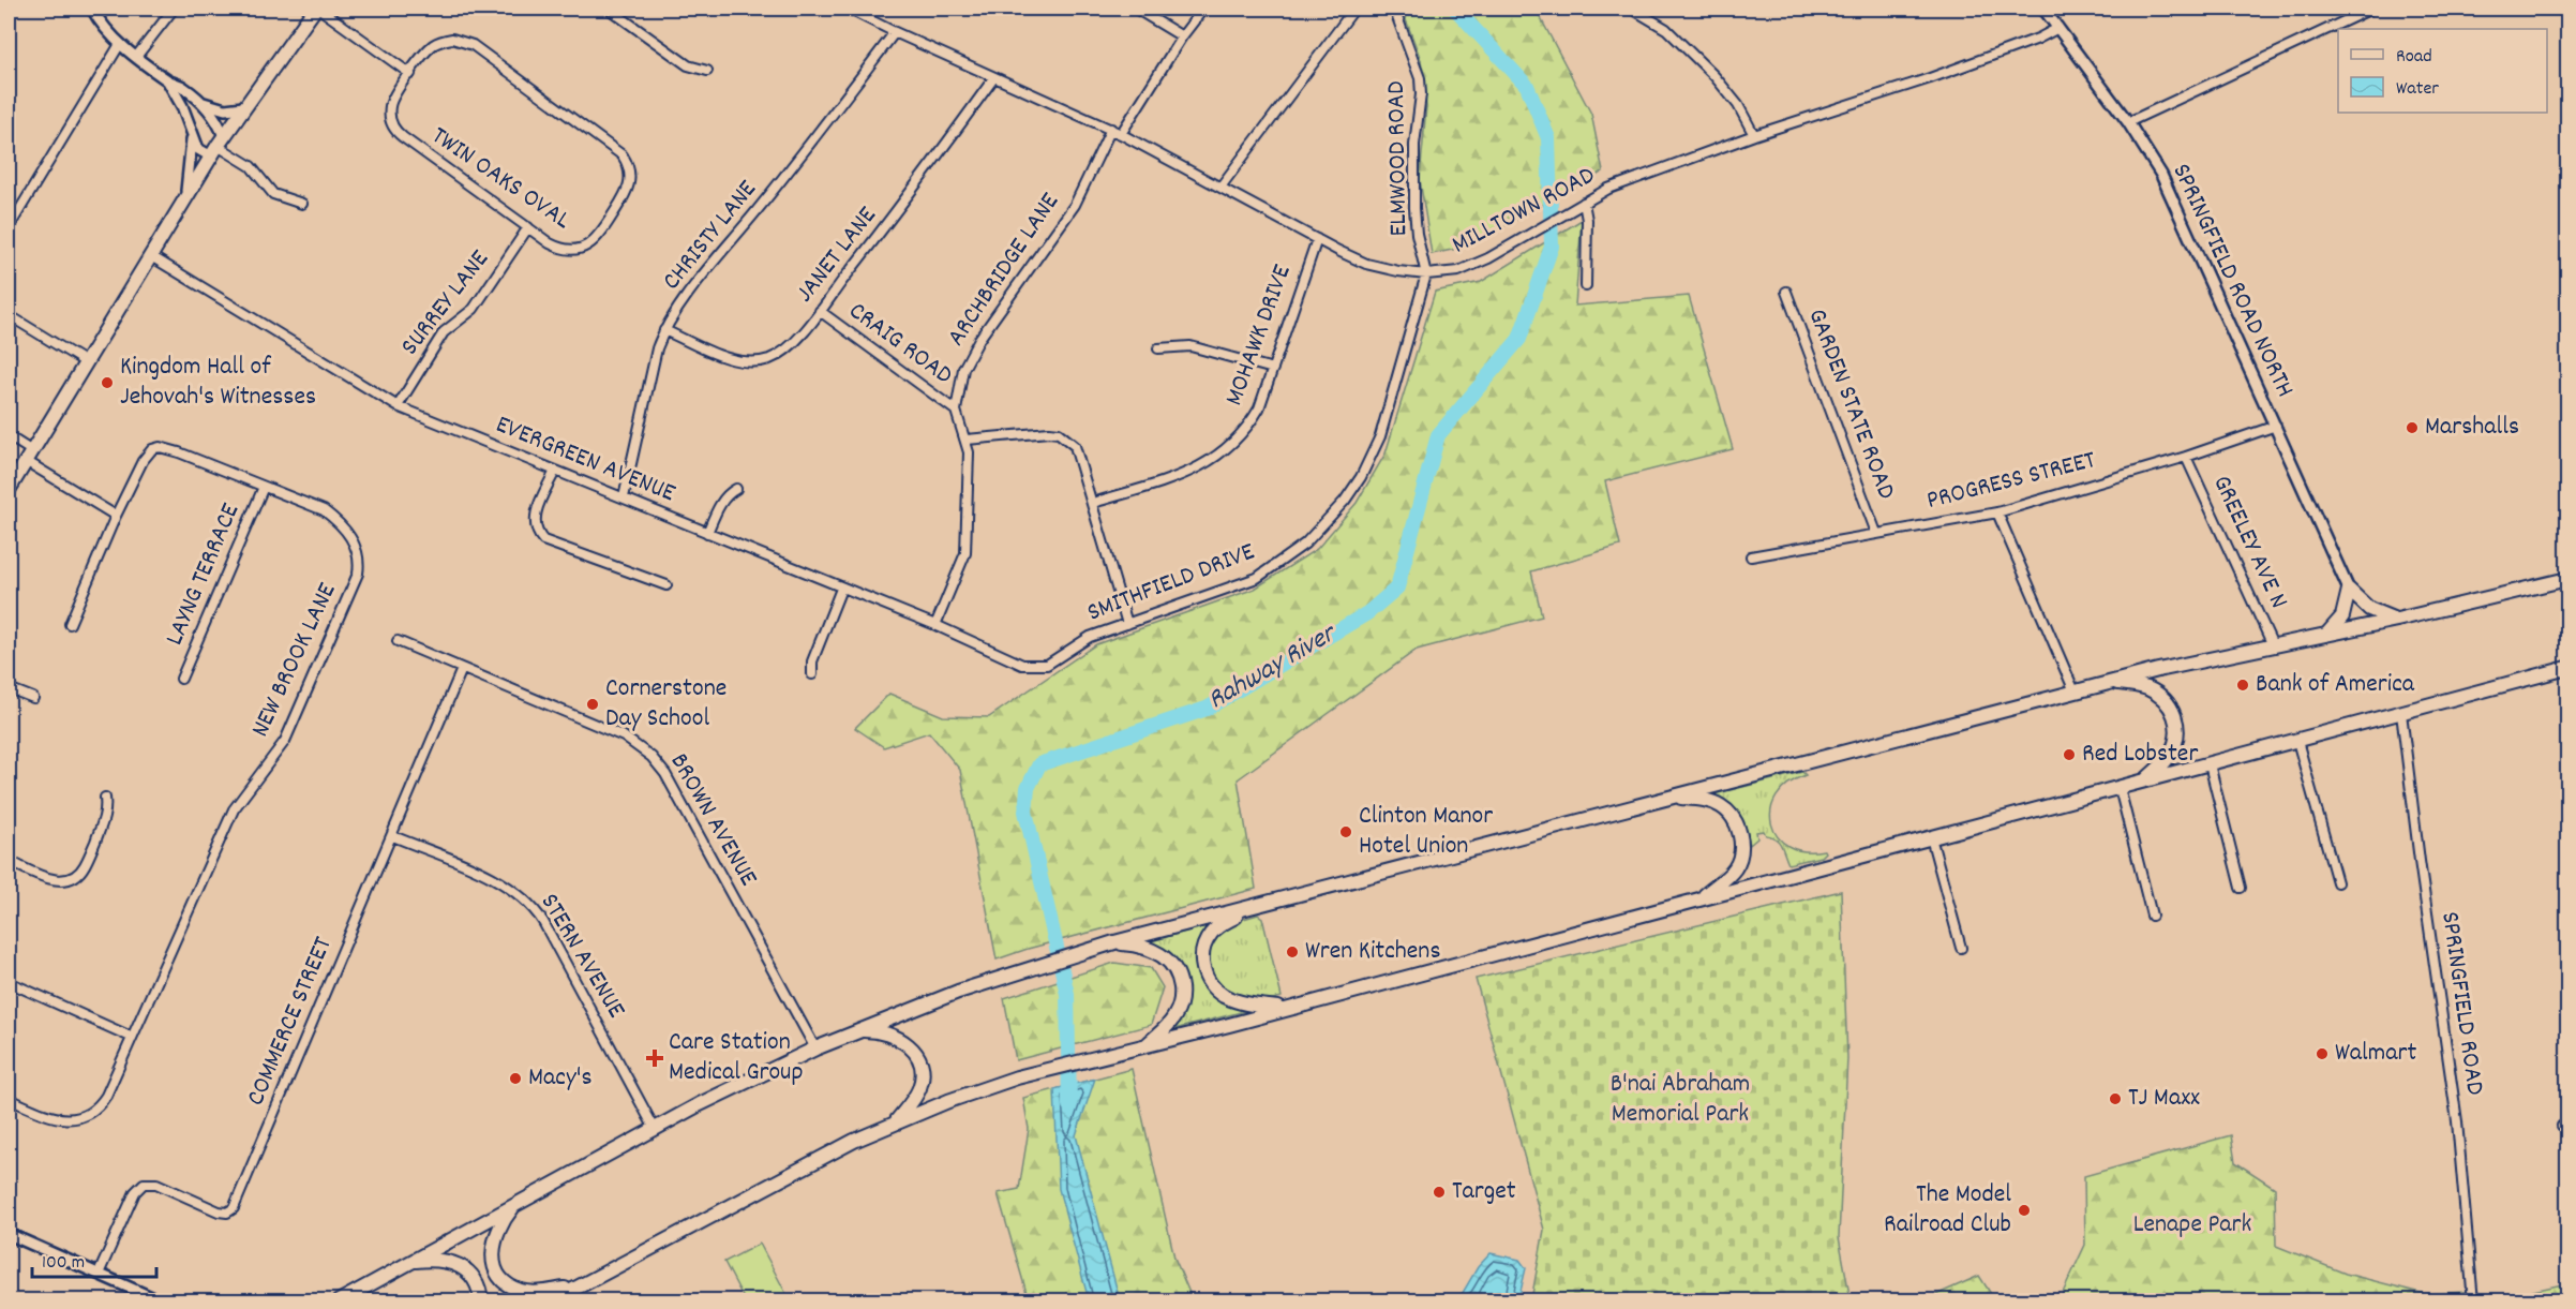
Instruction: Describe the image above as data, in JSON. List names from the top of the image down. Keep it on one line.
{"streets":{"street":["ELMWOOD ROAD","TWIN OAKS OVAL","MILLTOWN ROAD","CHRISTY LANE","JANET LANE","ARCHBRIDGE LANE","SPRINGFIELD ROAD NORTH","SURREY LANE","MOHAWK DRIVE","CRAIG ROAD","GARDEN STATE ROAD","EVERGREEN AVENUE","PROGRESS STREET","GREELEY AVE N","LAYNG TERRACE","SMITHFIELD DRIVE","NEW BROOK LANE","BROWN AVENUE","STERN AVENUE","SPRINGFIELD ROAD","COMMERCE STREET"]},"crossings":[["ELMWOOD ROAD","MILLTOWN ROAD"],["ELMWOOD ROAD","SMITHFIELD DRIVE"],["TWIN OAKS OVAL","SURREY LANE"],["MILLTOWN ROAD","CHRISTY LANE"],["MILLTOWN ROAD","JANET LANE"],["MILLTOWN ROAD","ARCHBRIDGE LANE"],["MILLTOWN ROAD","SPRINGFIELD ROAD NORTH"],["MILLTOWN ROAD","MOHAWK DRIVE"],["MILLTOWN ROAD","SMITHFIELD DRIVE"],["CHRISTY LANE","JANET LANE"],["CHRISTY LANE","EVERGREEN AVENUE"],["JANET LANE","CRAIG ROAD"],["ARCHBRIDGE LANE","CRAIG ROAD"],["ARCHBRIDGE LANE","EVERGREEN AVENUE"],["SPRINGFIELD ROAD NORTH","PROGRESS STREET"],["SURREY LANE","EVERGREEN AVENUE"],["GARDEN STATE ROAD","PROGRESS STREET"],["EVERGREEN AVENUE","SMITHFIELD DRIVE"],["PROGRESS STREET","GREELEY AVE N"],["LAYNG TERRACE","NEW BROOK LANE"],["BROWN AVENUE","COMMERCE STREET"],["STERN AVENUE","COMMERCE STREET"]],"water":["Rahway River"],"parks":["B'nai Abraham Memorial Park","Lenape Park"],"places":{"other":["Kingdom Hall of Jehovah's Witnesses","Marshalls","Bank of America","Cornerstone Day School","Red Lobster","Clinton Manor Hotel Union","Wren Kitchens","Walmart","Macy's","TJ Maxx","Target","The Model Railroad Club"],"health":["Care Station Medical Group"]},"legend":["Road","Water"],"scale_bar":"100 m"}
